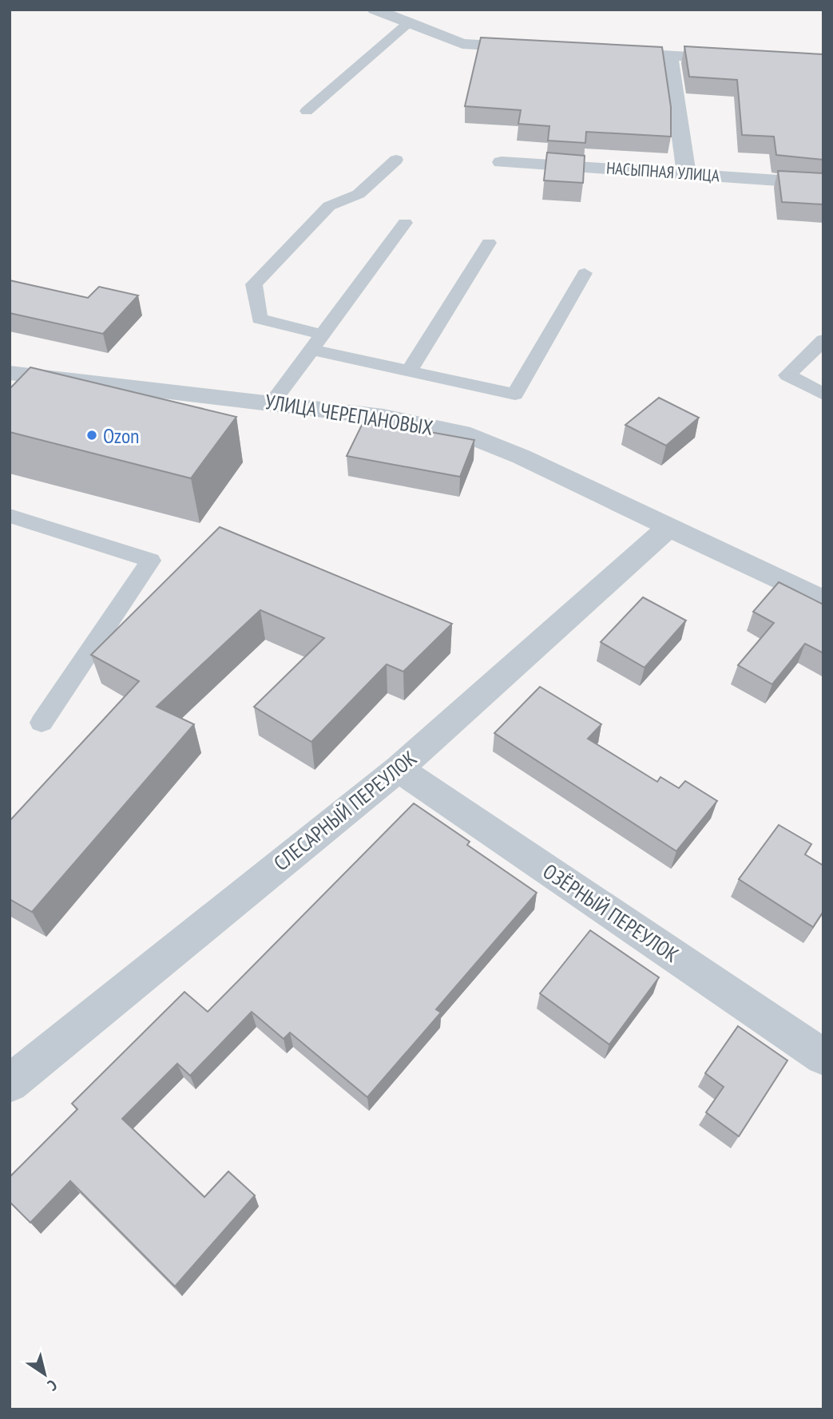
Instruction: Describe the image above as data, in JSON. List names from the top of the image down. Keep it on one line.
{"streets":{"street":["НАСЫПНАЯ УЛИЦА","УЛИЦА ЧЕРЕПАНОВЫХ","СЛЕСАРНЫЙ ПЕРЕУЛОК","ОЗЁРНЫЙ ПЕРЕУЛОК"]},"crossings":[["УЛИЦА ЧЕРЕПАНОВЫХ","СЛЕСАРНЫЙ ПЕРЕУЛОК"],["СЛЕСАРНЫЙ ПЕРЕУЛОК","ОЗЁРНЫЙ ПЕРЕУЛОК"]],"places":["Ozon"],"north":"bottom right"}
